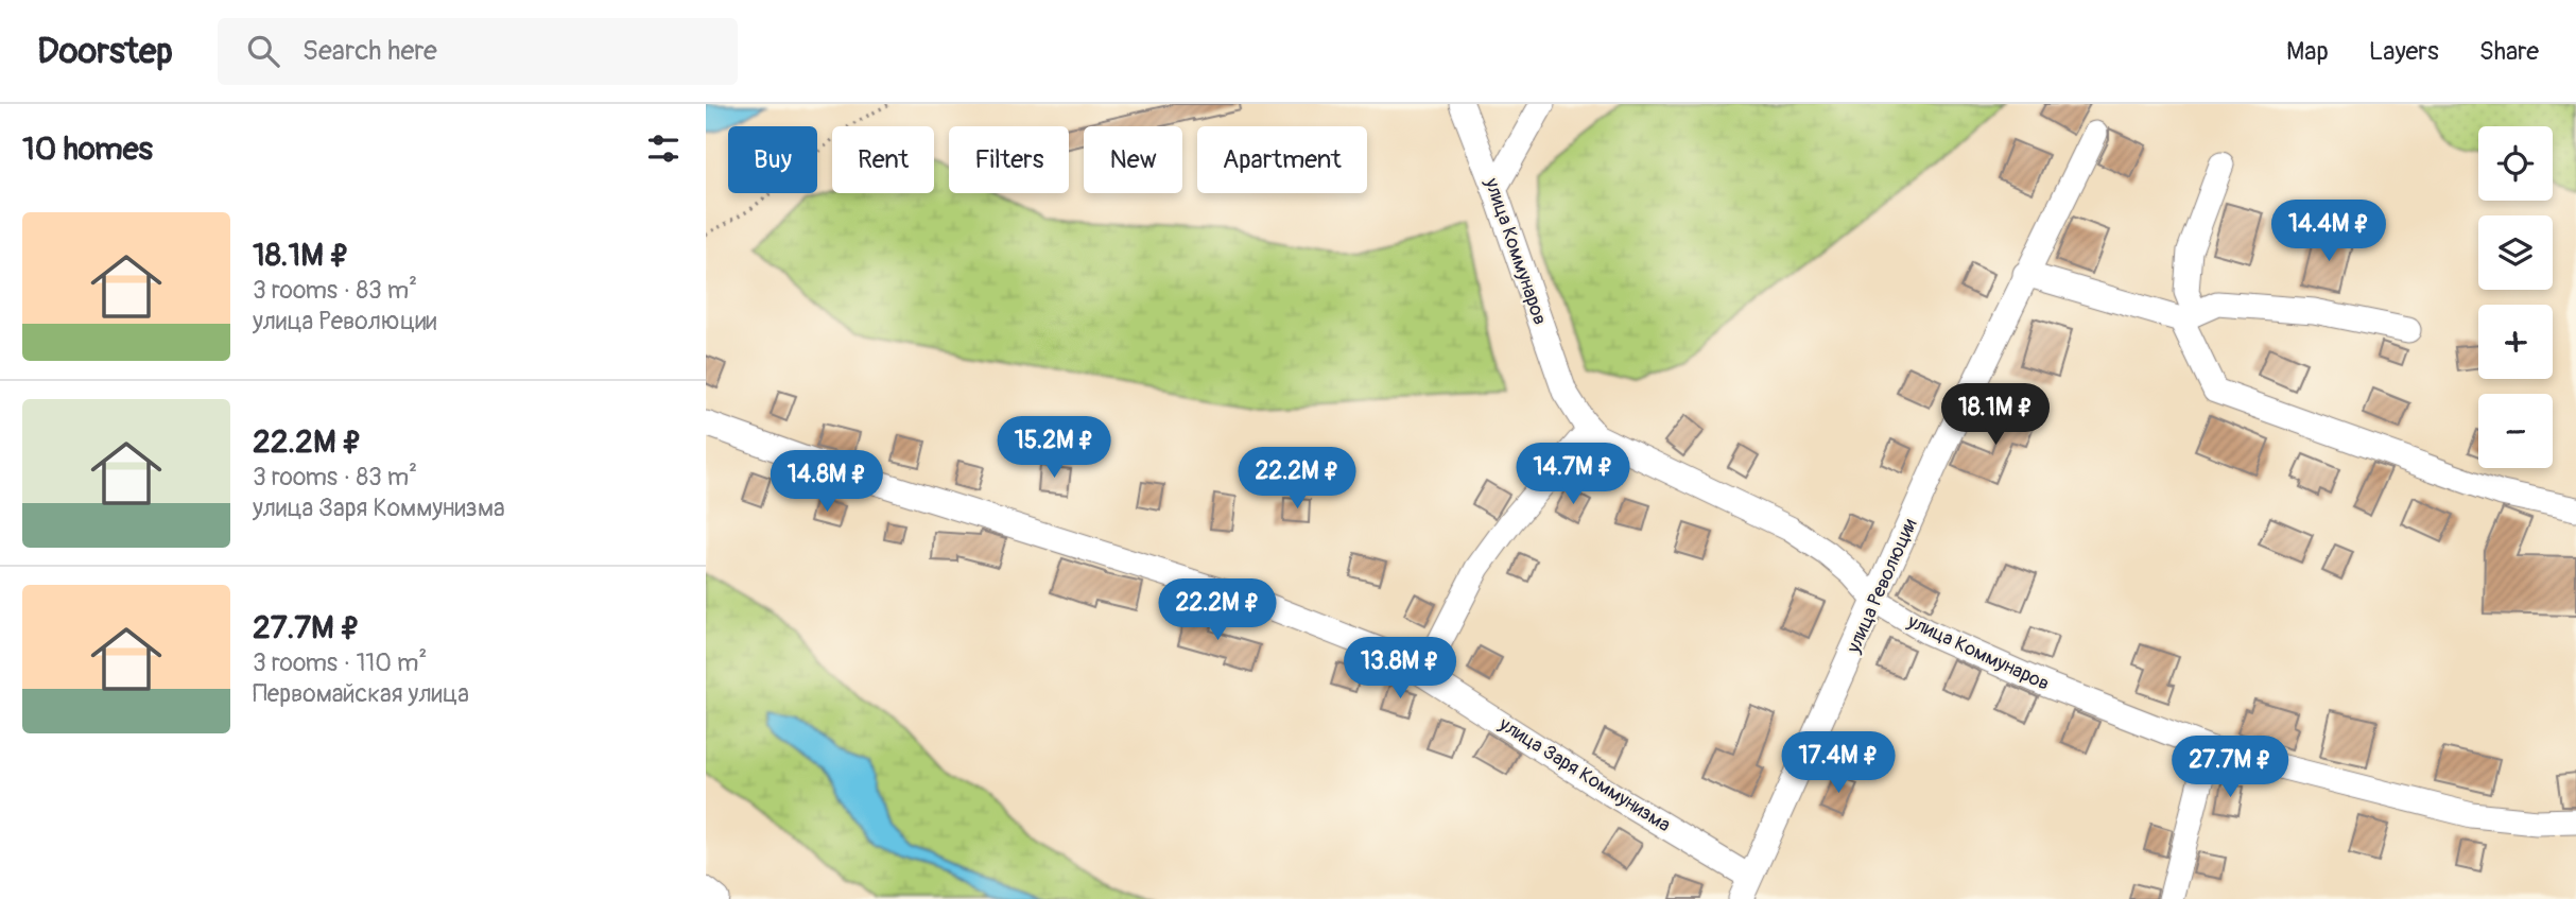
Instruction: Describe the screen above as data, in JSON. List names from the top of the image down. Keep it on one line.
{"streets":{"street":["улица Коммунаров","улица Революции","улица Заря Коммунизма"]},"crossings":[["улица Коммунаров","улица Революции"],["улица Революции","улица Заря Коммунизма"]],"page":{"header":"Doorstep","search":"Search here","nav":["Map","Layers","Share"],"heading":"10 homes","map_buttons":["+","−"],"chip":["Buy","Rent","Filters","New","Apartment"],"list":[{"name":"18.1M ₽","note":"3 rooms · 83 m² · улица Революции"},{"name":"22.2M ₽","note":"3 rooms · 83 m² · улица Заря Коммунизма"},{"name":"27.7M ₽","note":"3 rooms · 110 m² · Первомайская улица"}],"price":["14.4M ₽","18.1M ₽","15.2M ₽","14.7M ₽","22.2M ₽","14.8M ₽","22.2M ₽","13.8M ₽","17.4M ₽","27.7M ₽"]}}
